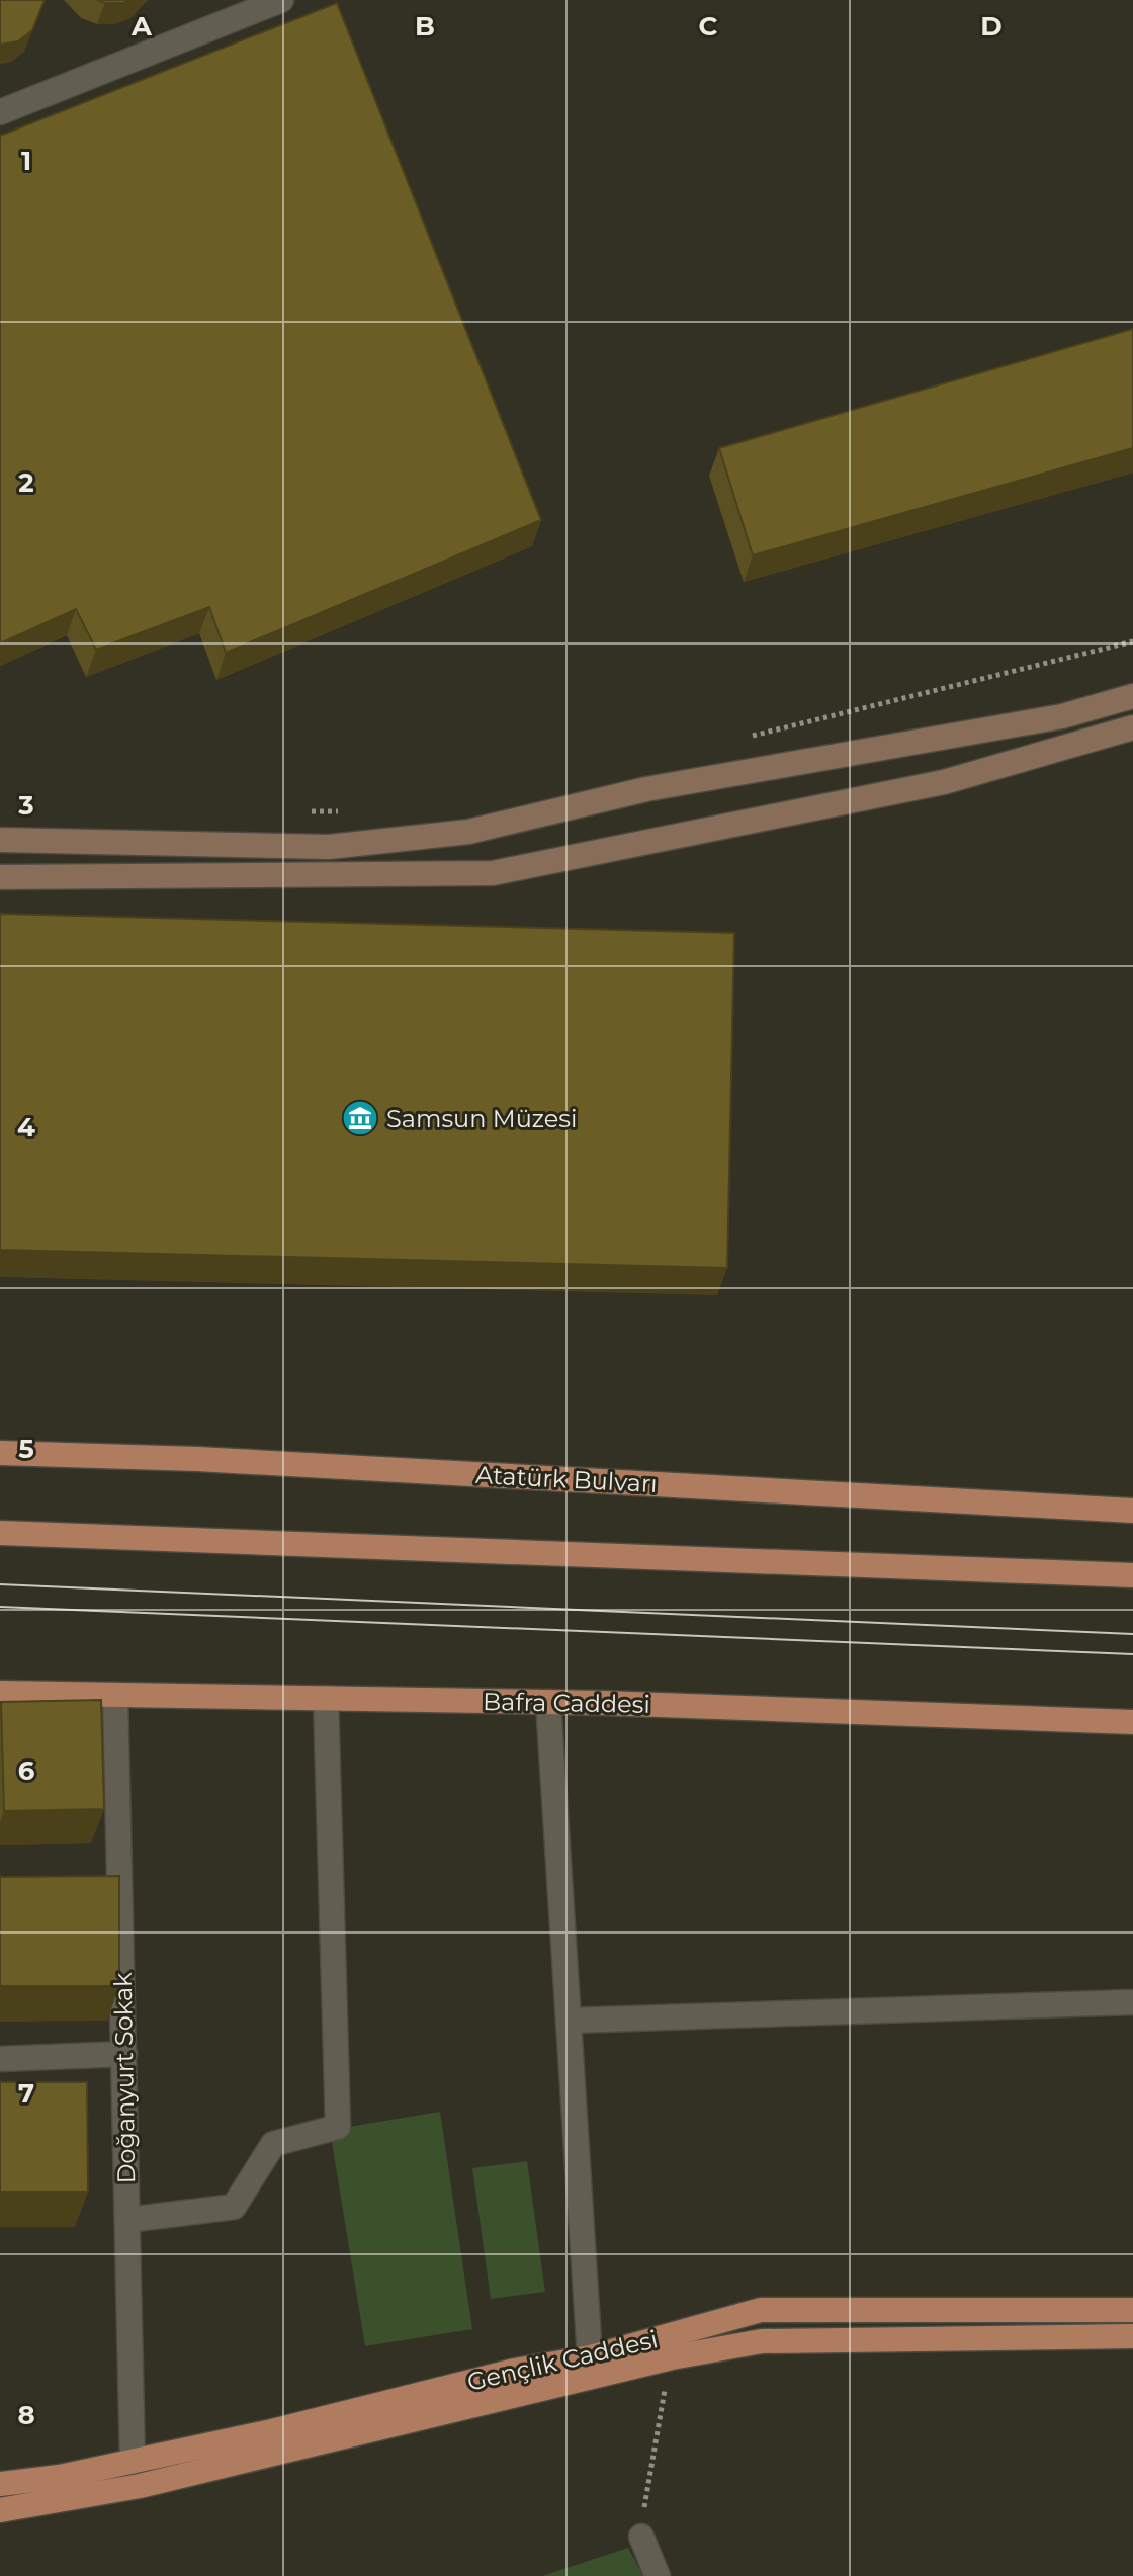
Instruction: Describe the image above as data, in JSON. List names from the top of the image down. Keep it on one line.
{"streets":{"main road":["Atatürk Bulvarı","Bafra Caddesi","Gençlik Caddesi"],"street":["Doğanyurt Sokak"]},"crossings":[["Bafra Caddesi","Doğanyurt Sokak"],["Doğanyurt Sokak","Gençlik Caddesi"]],"places":{"museum":["Samsun Müzesi"]},"grid":{"columns":["A","B","C","D"],"rows":["1","2","3","4","5","6","7","8"]}}
